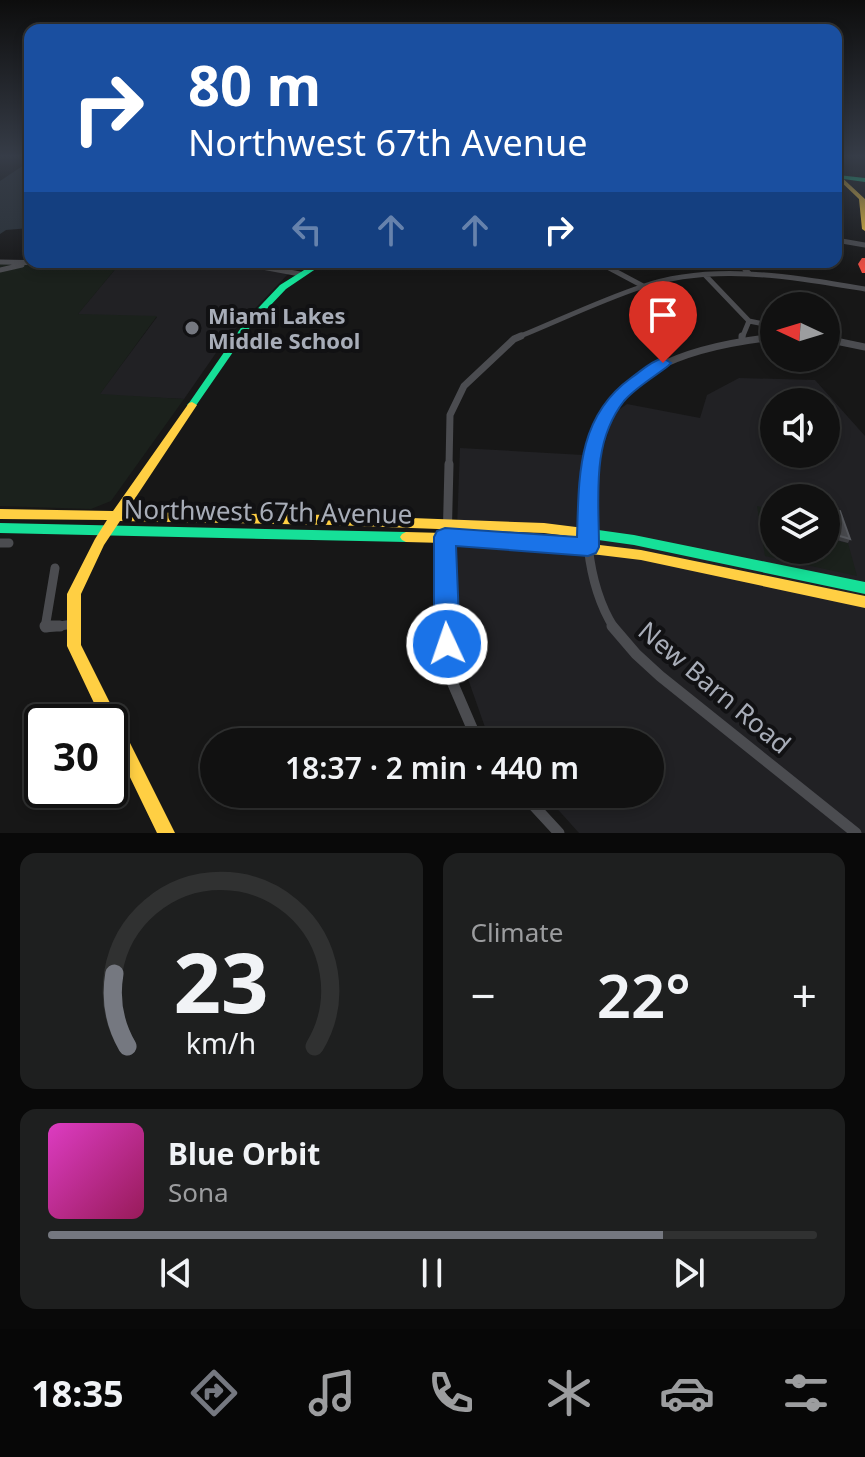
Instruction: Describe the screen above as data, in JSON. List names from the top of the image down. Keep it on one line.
{"streets":{"main road":["Northwest 67th Avenue"],"street":["New Barn Road"]},"crossings":[["Northwest 67th Avenue","New Barn Road"]],"places":["Miami Lakes Middle School"],"north":"left","page":{"turn":["80 m","Northwest 67th Avenue"],"limit":"30","trip":"18:37 · 2 min · 440 m","tile":"Climate","heat":["−","22°","+"],"song":["Blue Orbit","Sona"],"tabs":"18:35","gauge":["23","km/h"]}}
